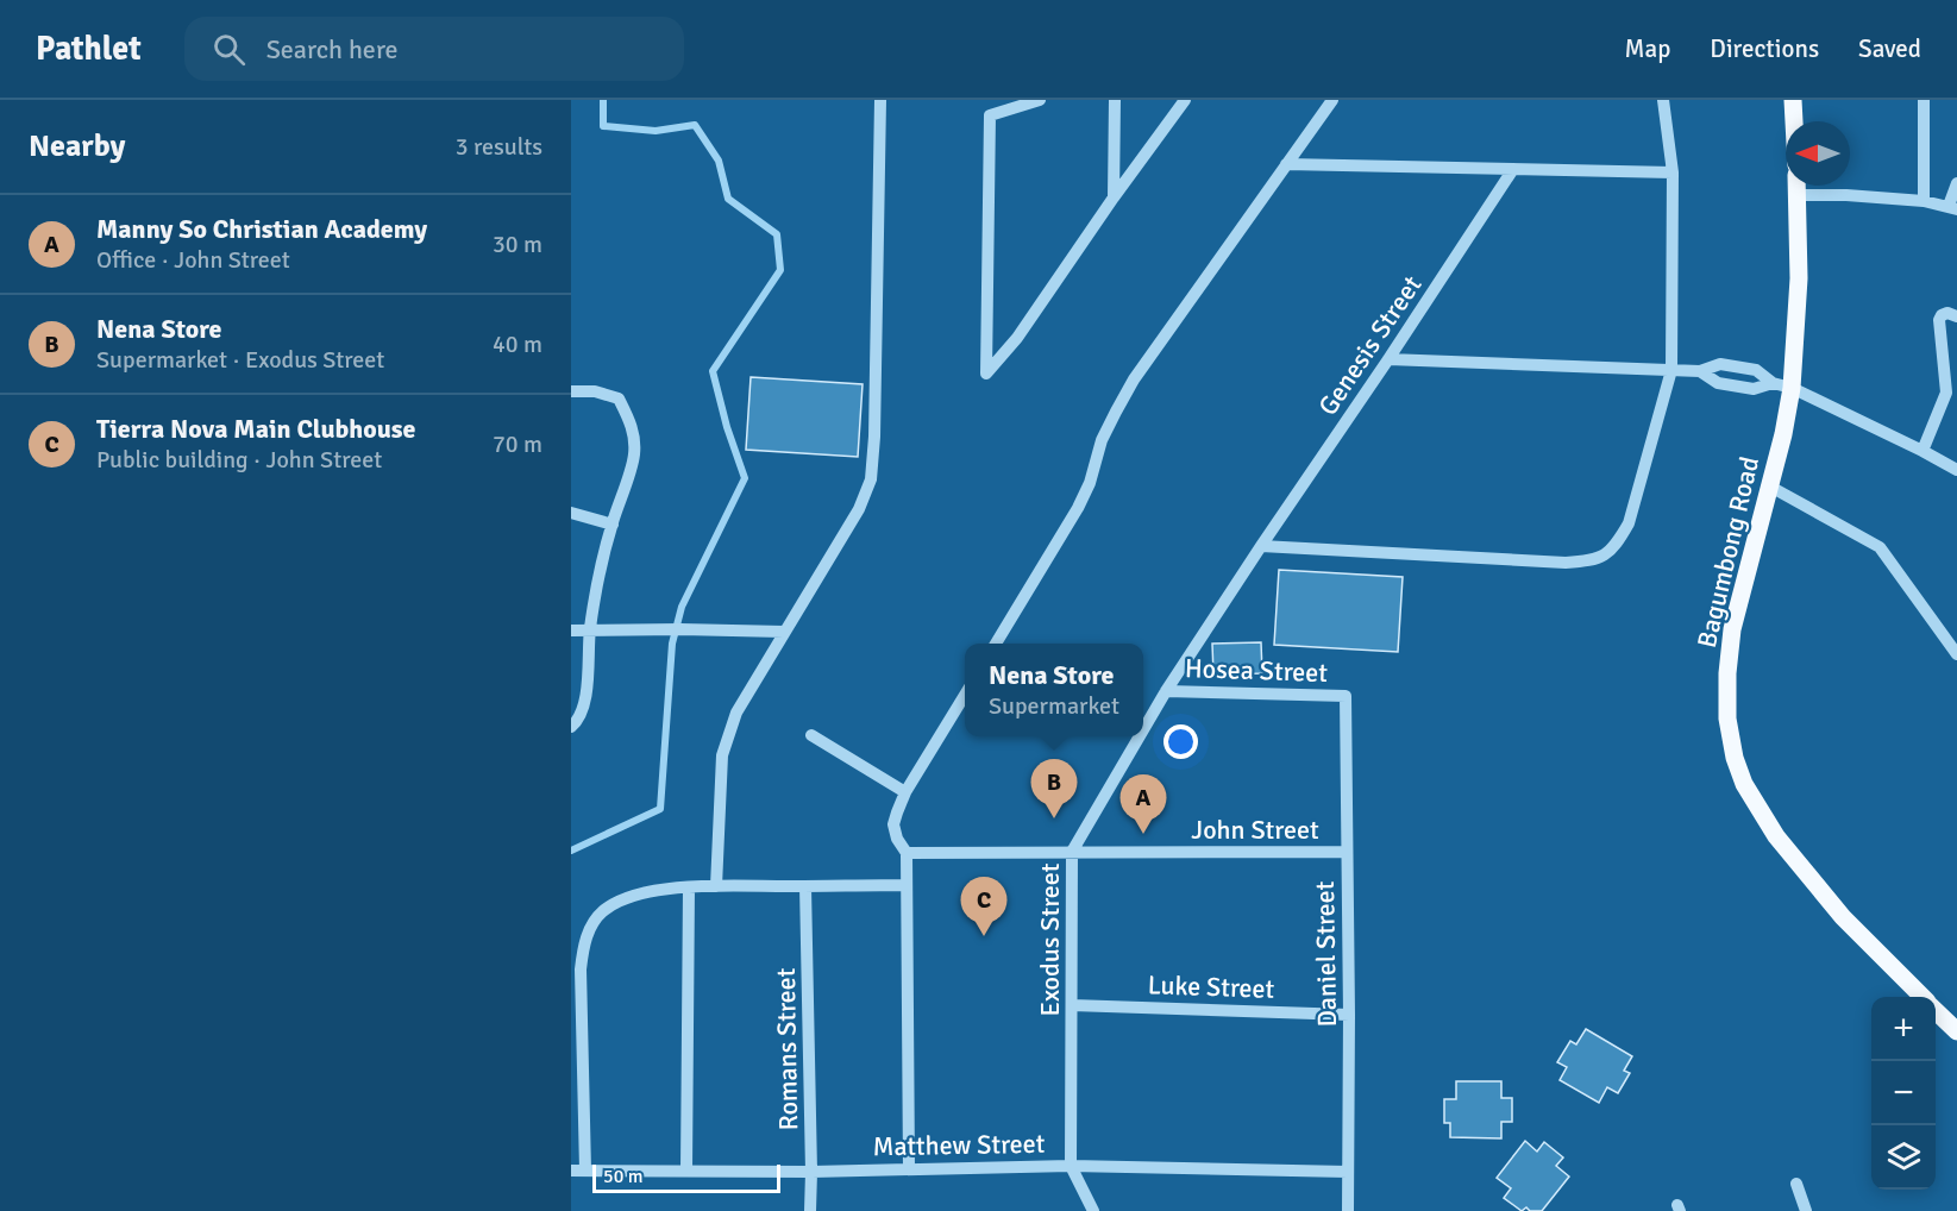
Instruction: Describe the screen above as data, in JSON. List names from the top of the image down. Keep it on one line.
{"streets":{"main road":["Bagumbong Road"],"street":["Genesis Street","Hosea Street","John Street","Exodus Street","Daniel Street","Luke Street","Romans Street","Matthew Street"]},"crossings":[["Genesis Street","Exodus Street"],["Hosea Street","Exodus Street"],["Hosea Street","Daniel Street"],["John Street","Exodus Street"],["John Street","Daniel Street"],["Exodus Street","Luke Street"],["Exodus Street","Matthew Street"],["Daniel Street","Luke Street"],["Daniel Street","Matthew Street"],["Romans Street","Matthew Street"]],"scale_bar":"50 m","north":"left","page":{"header":"Pathlet","search":"Search here","nav":["Map","Directions","Saved"],"heading":["Nearby","3 results"],"list":[{"mark":"A","name":"Manny So Christian Academy","note":"Office · John Street","value":"30 m"},{"mark":"B","name":"Nena Store","note":"Supermarket · Exodus Street","value":"40 m"},{"mark":"C","name":"Tierra Nova Main Clubhouse","note":"Public building · John Street","value":"70 m"}],"popup":["Nena Store","Supermarket"],"pins":["B","A","C"],"map_buttons":["+","−"],"scale":"50 m"}}
